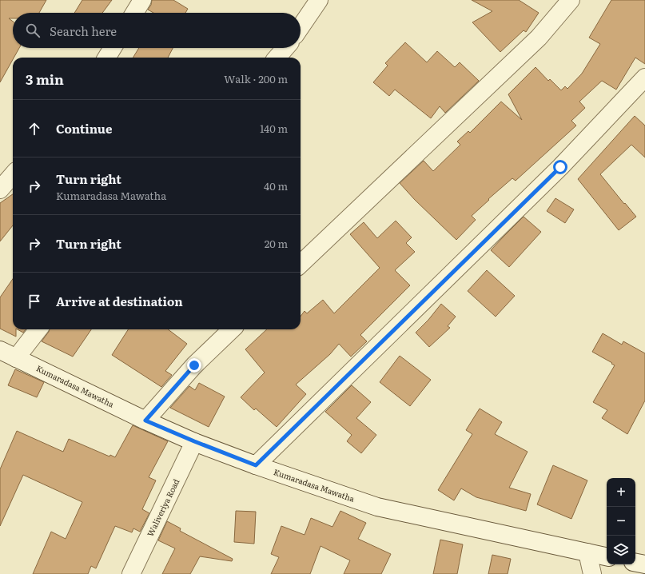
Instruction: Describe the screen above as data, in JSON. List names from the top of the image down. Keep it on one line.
{"streets":{"street":["Kumaradasa Mawatha","Waliveriya Road"]},"crossings":[["Kumaradasa Mawatha","Waliveriya Road"]],"page":{"search":"Search here","heading":["3 min","Walk · 200 m"],"list":[["Continue","140 m"],["Turn right","Kumaradasa Mawatha","40 m"],["Turn right","20 m"],"Arrive at destination"],"map_buttons":["+","−"]}}
